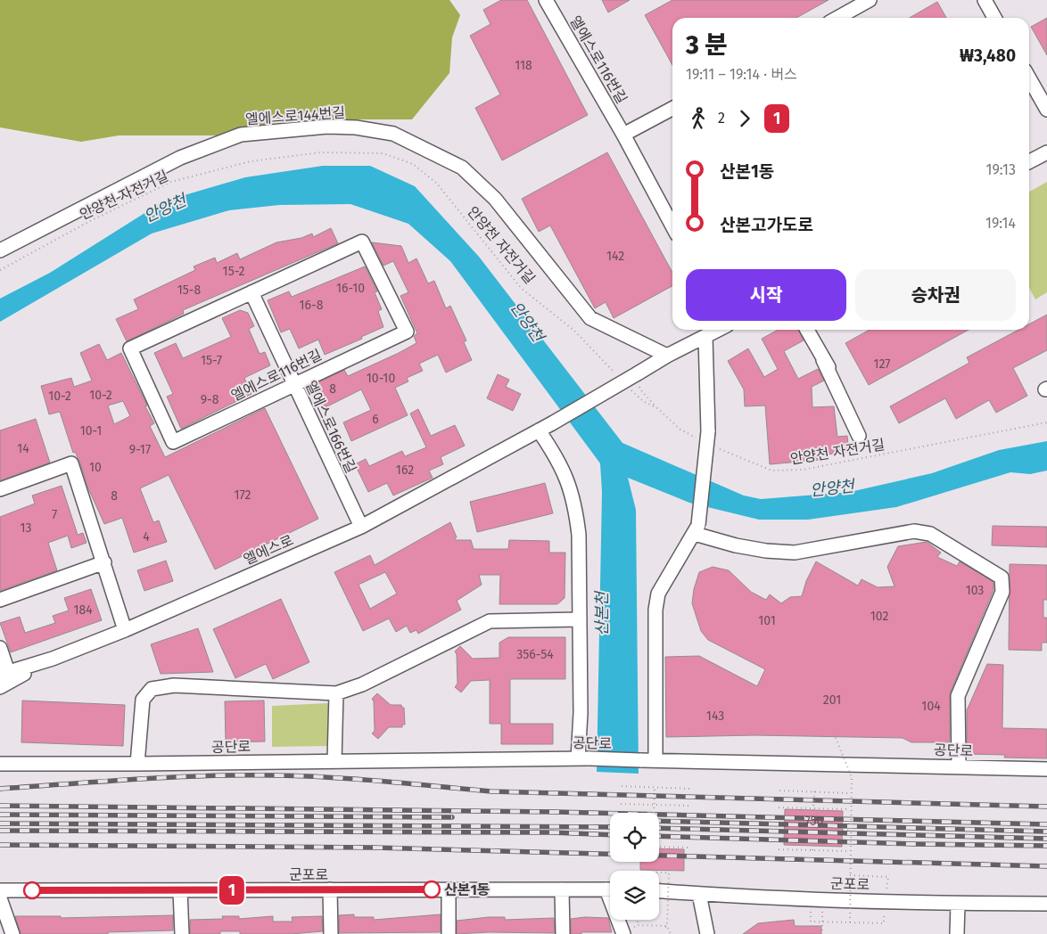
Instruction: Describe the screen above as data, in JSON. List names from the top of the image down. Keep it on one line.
{"streets":{"street":["엘에스로116번길","엘에스로144번길","엘에스로166번길","엘에스로","공단로","군포로"],"path":["안양천 자전거길"]},"crossings":[["엘에스로116번길","엘에스로166번길"],["엘에스로166번길","엘에스로"]],"water":["안양천","산본천"],"places":["산본1동"],"lines":["bus line 1"],"house_numbers":["118","142","15-2","16-10","15-8","16-8","15-7","127","10-10","8","10-2","10-2","9-8","6","10-1","14","9-17","10","162","172","8","7","13","4","103","184","102","101","356-54","201","104","143","750"],"page":{"on_map":"1","heading":["3 분","19:11 – 19:14 · 버스","₩3,480"],"legs":["2","1"],"list":[{"name":"산본1동","value":"19:13"},{"name":"산본고가도로","value":"19:14"}],"buttons":["시작","승차권"]}}
